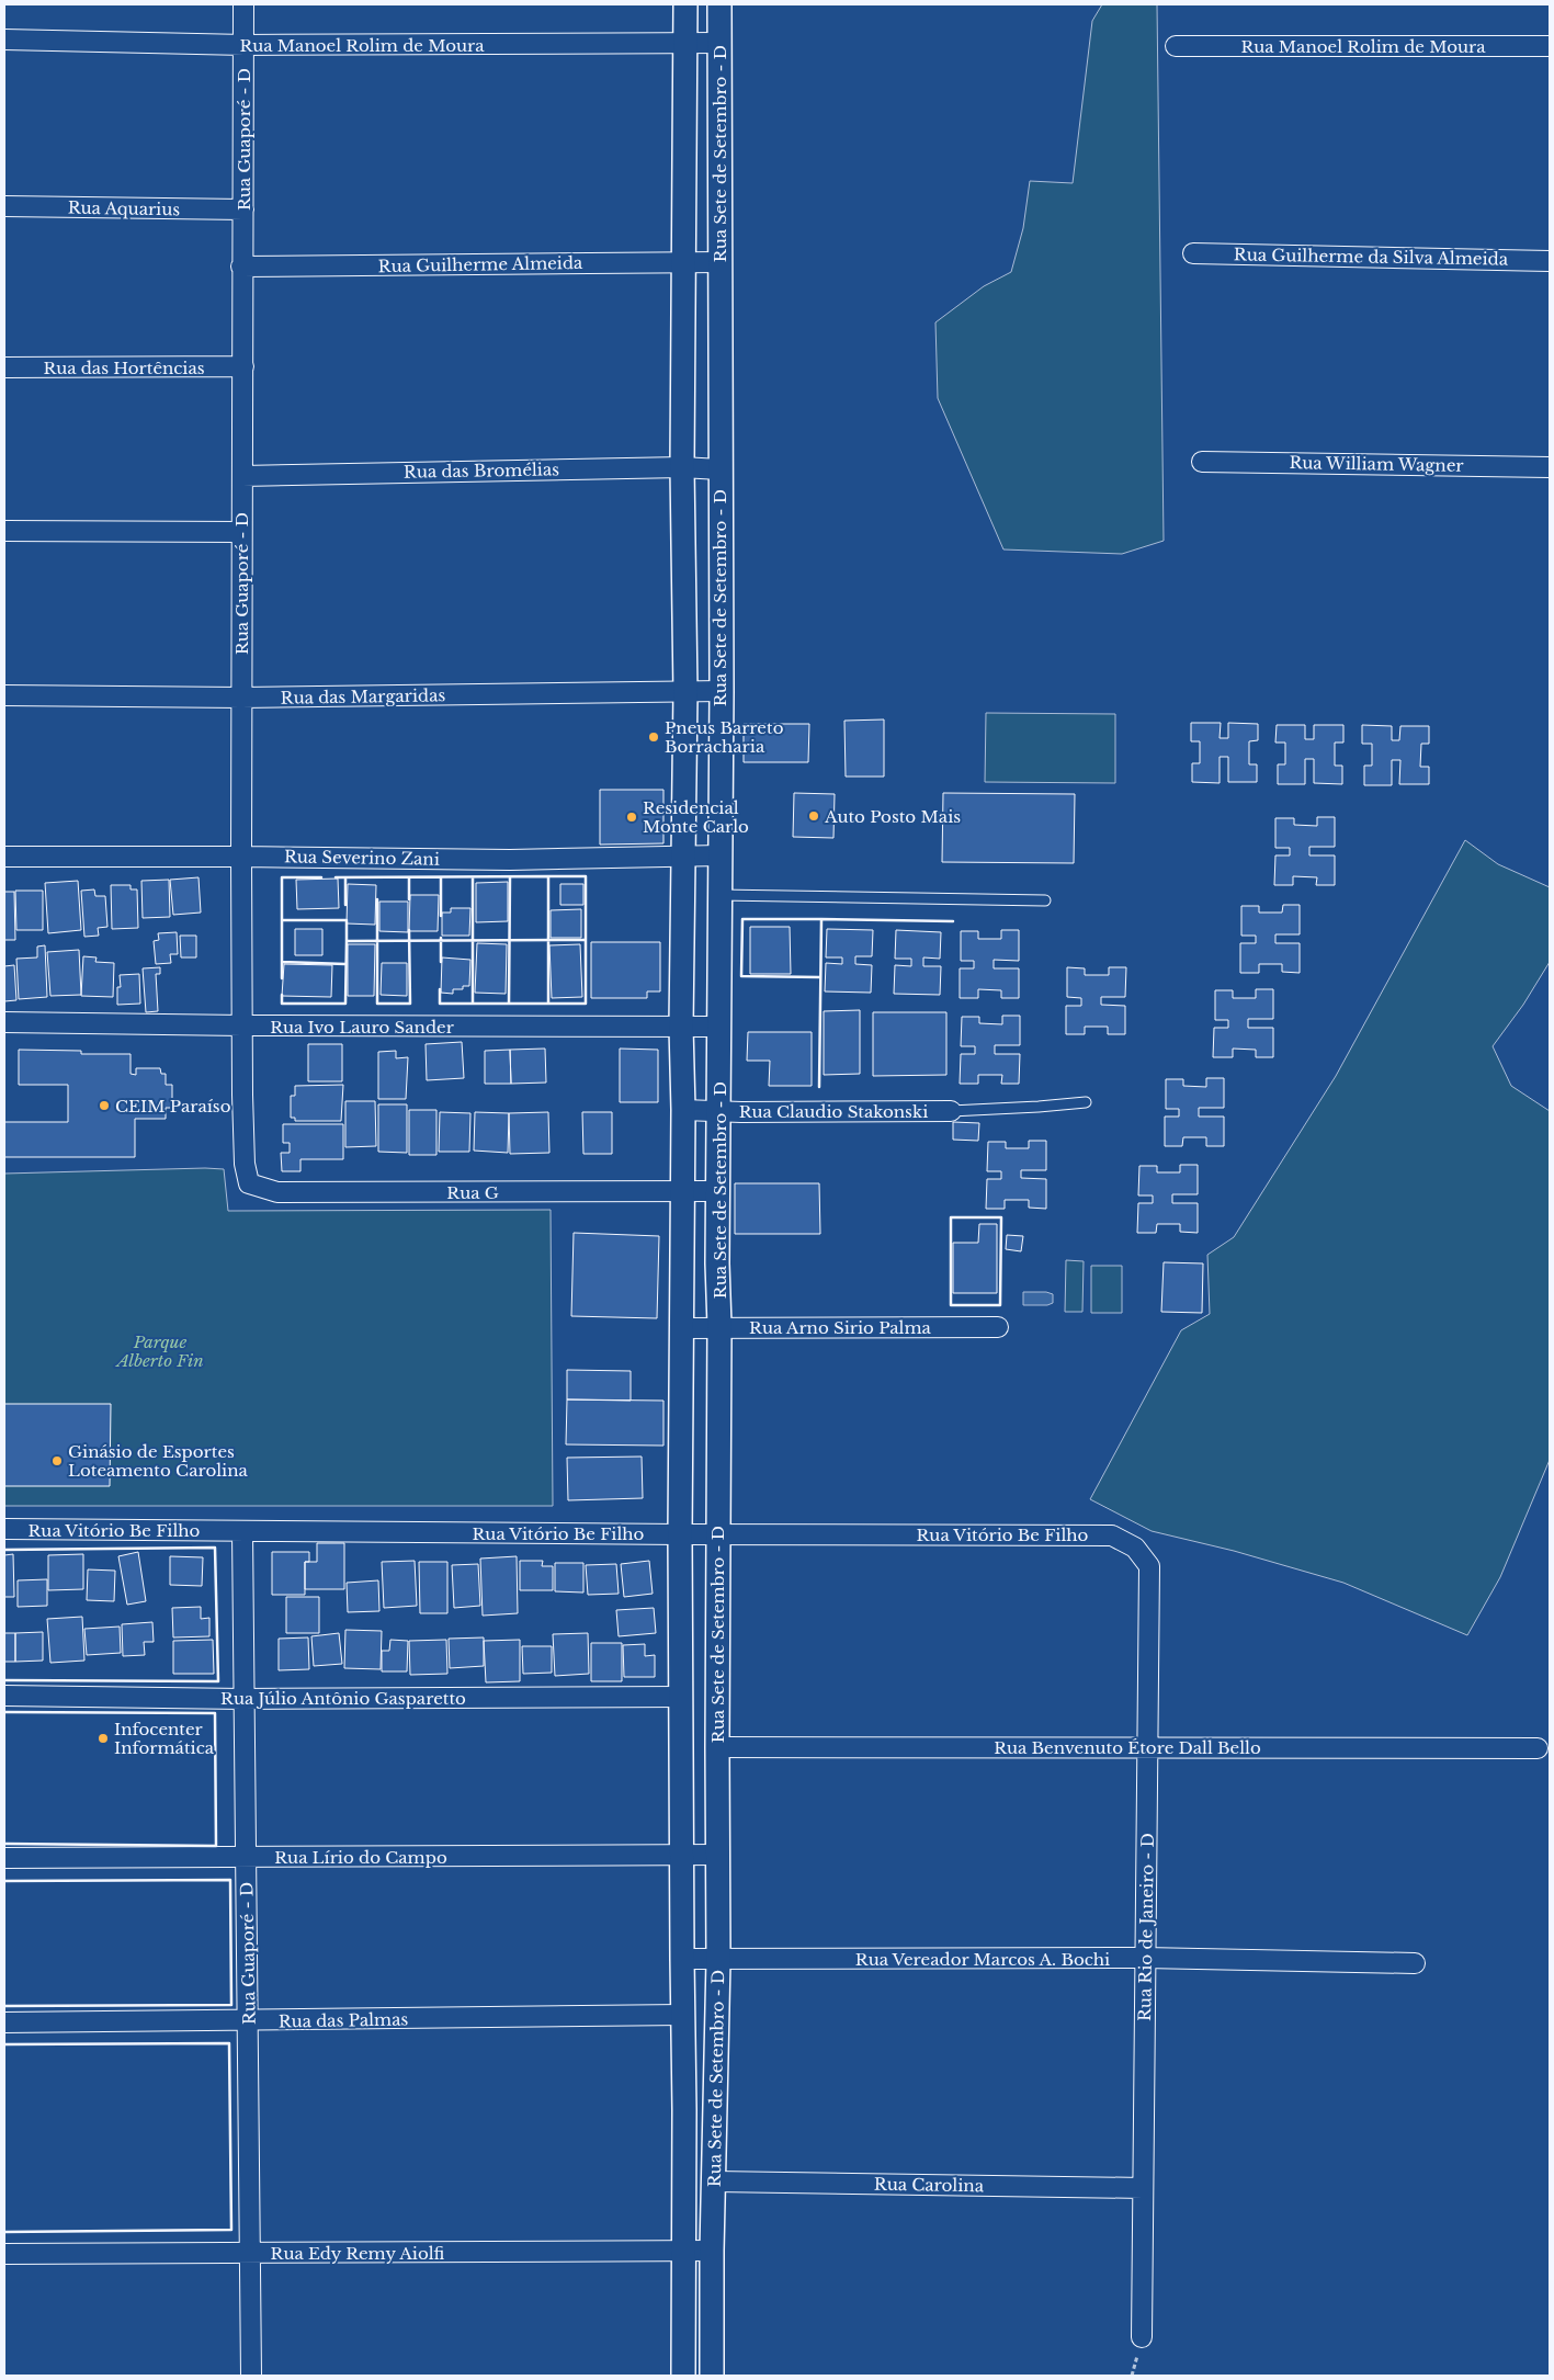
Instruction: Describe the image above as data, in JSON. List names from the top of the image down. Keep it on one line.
{"streets":{"street":["Rua Manoel Rolim de Moura","Rua Guaporé - D","Rua Sete de Setembro - D","Rua Aquarius","Rua Guilherme da Silva Almeida","Rua Guilherme Almeida","Rua das Hortências","Rua William Wagner","Rua das Bromélias","Rua das Margaridas","Rua Severino Zani","Rua Ivo Lauro Sander","Rua Claudio Stakonski","Rua G","Rua Arno Sirio Palma","Rua Vitório Be Filho","Rua Júlio Antônio Gasparetto","Rua Benvenuto Étore Dall Bello","Rua Lírio do Campo","Rua Rio de Janeiro - D","Rua Vereador Marcos A. Bochi","Rua das Palmas","Rua Carolina","Rua Edy Remy Aiolfi"]},"crossings":[["Rua Manoel Rolim de Moura","Rua Guaporé - D"],["Rua Manoel Rolim de Moura","Rua Sete de Setembro - D"],["Rua Guaporé - D","Rua Aquarius"],["Rua Guaporé - D","Rua Guilherme Almeida"],["Rua Guaporé - D","Rua das Hortências"],["Rua Guaporé - D","Rua das Bromélias"],["Rua Guaporé - D","Rua das Margaridas"],["Rua Guaporé - D","Rua Severino Zani"],["Rua Guaporé - D","Rua Ivo Lauro Sander"],["Rua Guaporé - D","Rua G"],["Rua Guaporé - D","Rua Vitório Be Filho"],["Rua Guaporé - D","Rua Júlio Antônio Gasparetto"],["Rua Guaporé - D","Rua Lírio do Campo"],["Rua Guaporé - D","Rua das Palmas"],["Rua Guaporé - D","Rua Edy Remy Aiolfi"],["Rua Sete de Setembro - D","Rua Guilherme Almeida"],["Rua Sete de Setembro - D","Rua das Bromélias"],["Rua Sete de Setembro - D","Rua das Margaridas"],["Rua Sete de Setembro - D","Rua Severino Zani"],["Rua Sete de Setembro - D","Rua Ivo Lauro Sander"],["Rua Sete de Setembro - D","Rua Claudio Stakonski"],["Rua Sete de Setembro - D","Rua G"],["Rua Sete de Setembro - D","Rua Arno Sirio Palma"],["Rua Sete de Setembro - D","Rua Vitório Be Filho"],["Rua Sete de Setembro - D","Rua Júlio Antônio Gasparetto"],["Rua Sete de Setembro - D","Rua Benvenuto Étore Dall Bello"],["Rua Sete de Setembro - D","Rua Lírio do Campo"],["Rua Sete de Setembro - D","Rua Vereador Marcos A. Bochi"],["Rua Sete de Setembro - D","Rua das Palmas"],["Rua Sete de Setembro - D","Rua Carolina"],["Rua Sete de Setembro - D","Rua Edy Remy Aiolfi"],["Rua Vitório Be Filho","Rua Rio de Janeiro - D"],["Rua Benvenuto Étore Dall Bello","Rua Rio de Janeiro - D"],["Rua Rio de Janeiro - D","Rua Vereador Marcos A. Bochi"],["Rua Rio de Janeiro - D","Rua Carolina"]],"parks":["Parque Alberto Fin"],"places":["Pneus Barreto Borracharia","Auto Posto Mais","Residencial Monte Carlo","CEIM Paraíso","Ginásio de Esportes Loteamento Carolina","Infocenter Informática"]}
